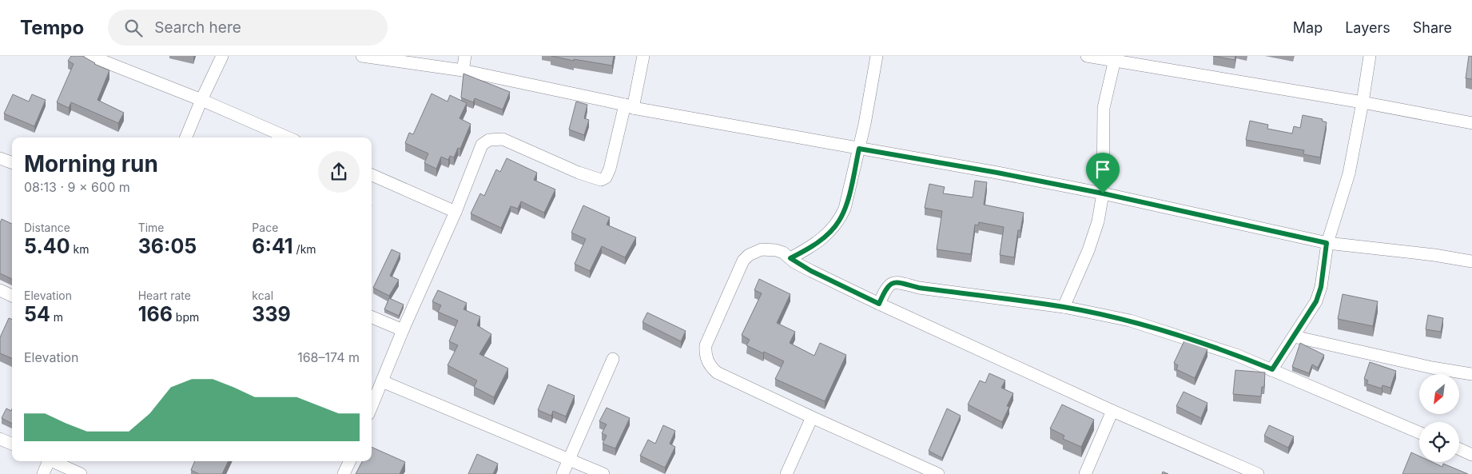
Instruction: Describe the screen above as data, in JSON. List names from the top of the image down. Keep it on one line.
{"north":"bottom left","page":{"header":"Tempo","search":"Search here","nav":["Map","Layers","Share"],"heading":["Morning run","08:13 · 9 × 600 m"],"stats":[["Distance","5.40 km"],["Time","36:05"],["Pace","6:41 /km"],["Elevation","54 m"],["Heart rate","166 bpm"],["kcal","339"]],"chart":["Elevation","168–174 m"]}}
